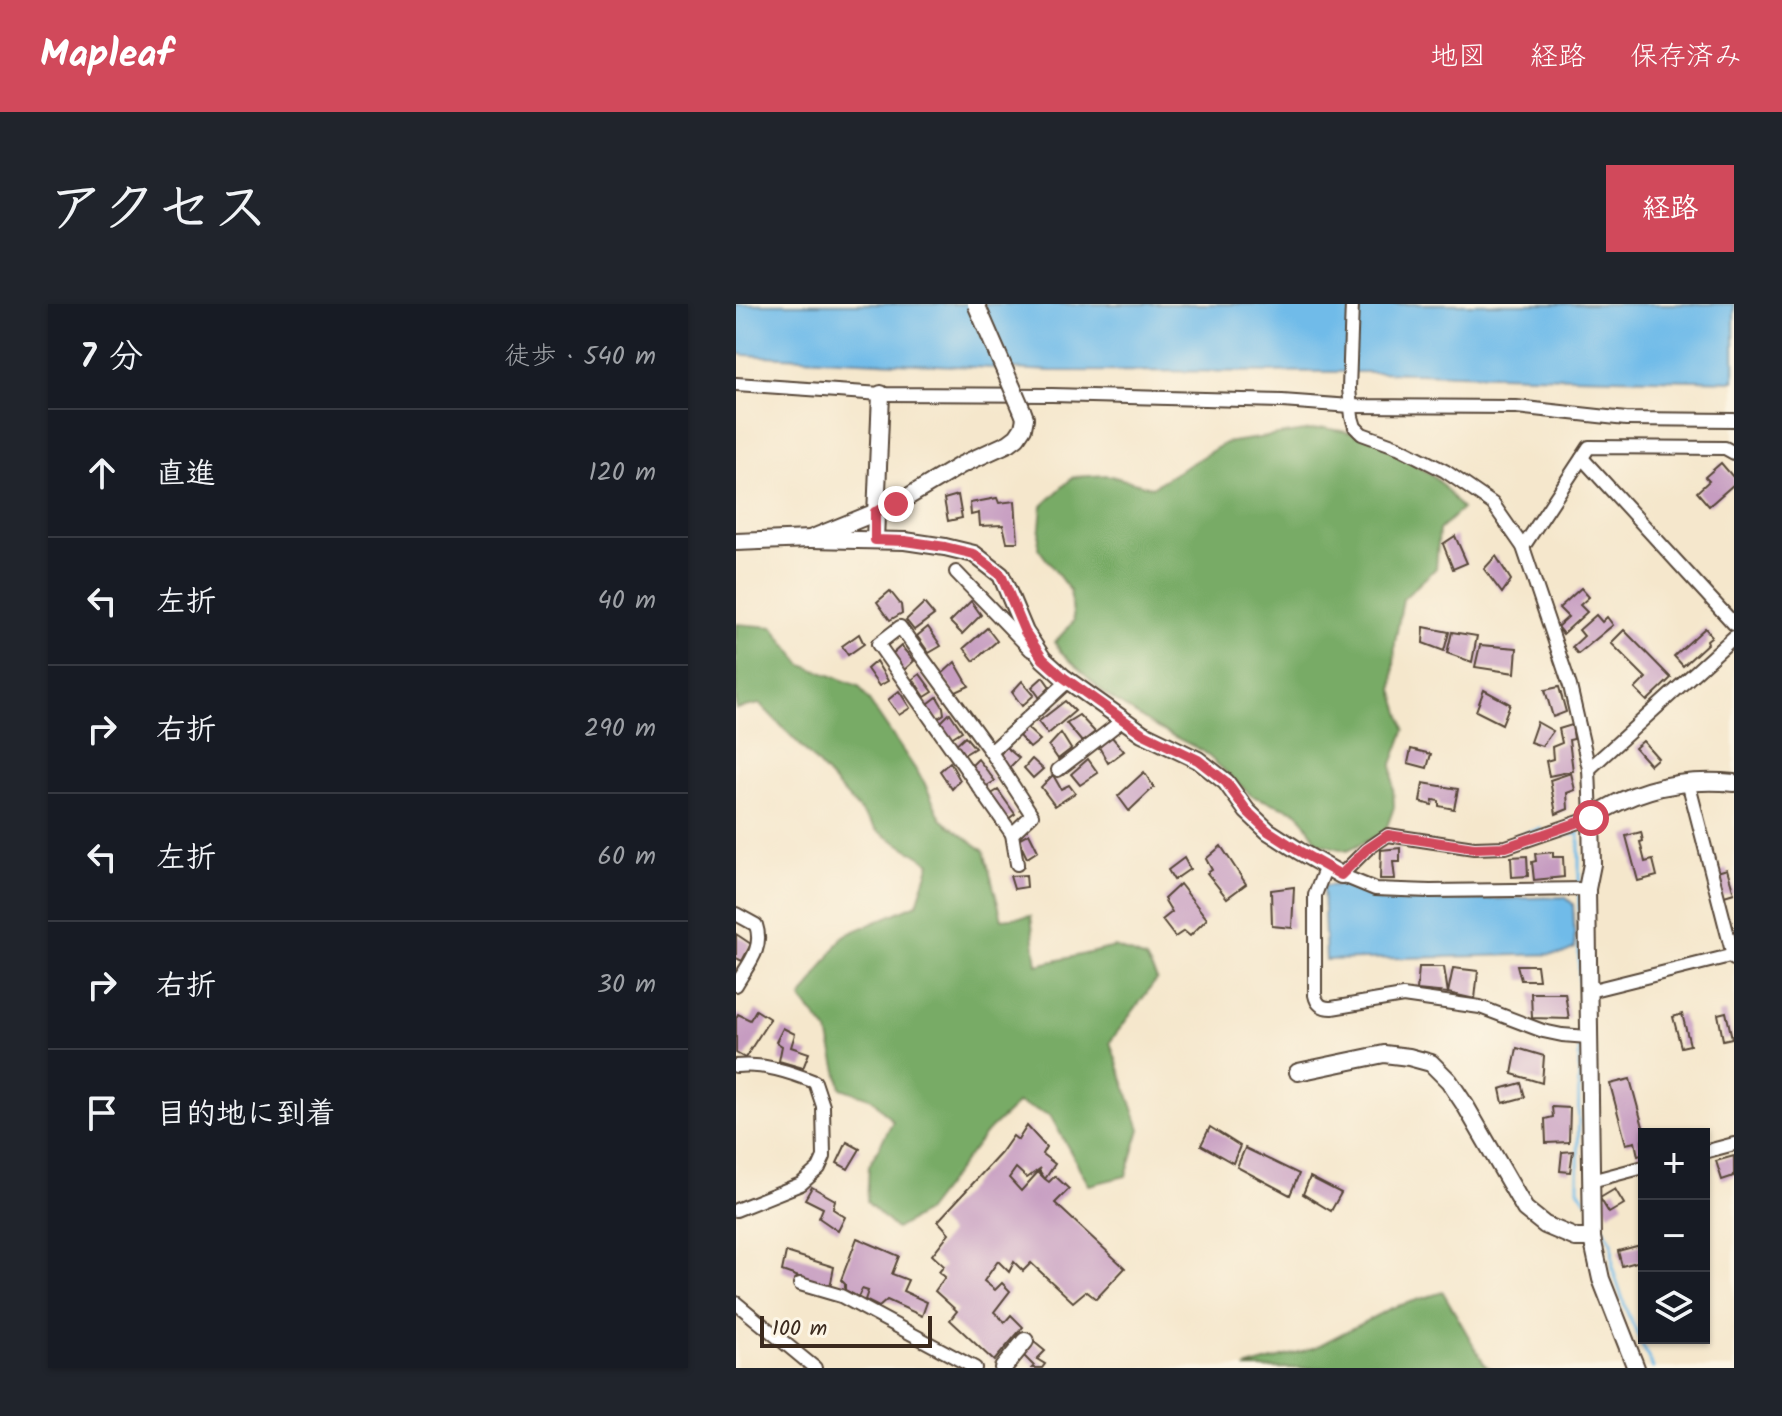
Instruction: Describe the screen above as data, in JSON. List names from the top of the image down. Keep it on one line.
{"scale_bar":"100 m","page":{"header":"Mapleaf","nav":["地図","経路","保存済み"],"title":"アクセス","buttons":"経路","heading":["7 分","徒歩 · 540 m"],"list":[["直進","120 m"],["左折","40 m"],["右折","290 m"],["左折","60 m"],["右折","30 m"],"目的地に到着"],"map_buttons":["+","−"],"scale":"100 m"}}
